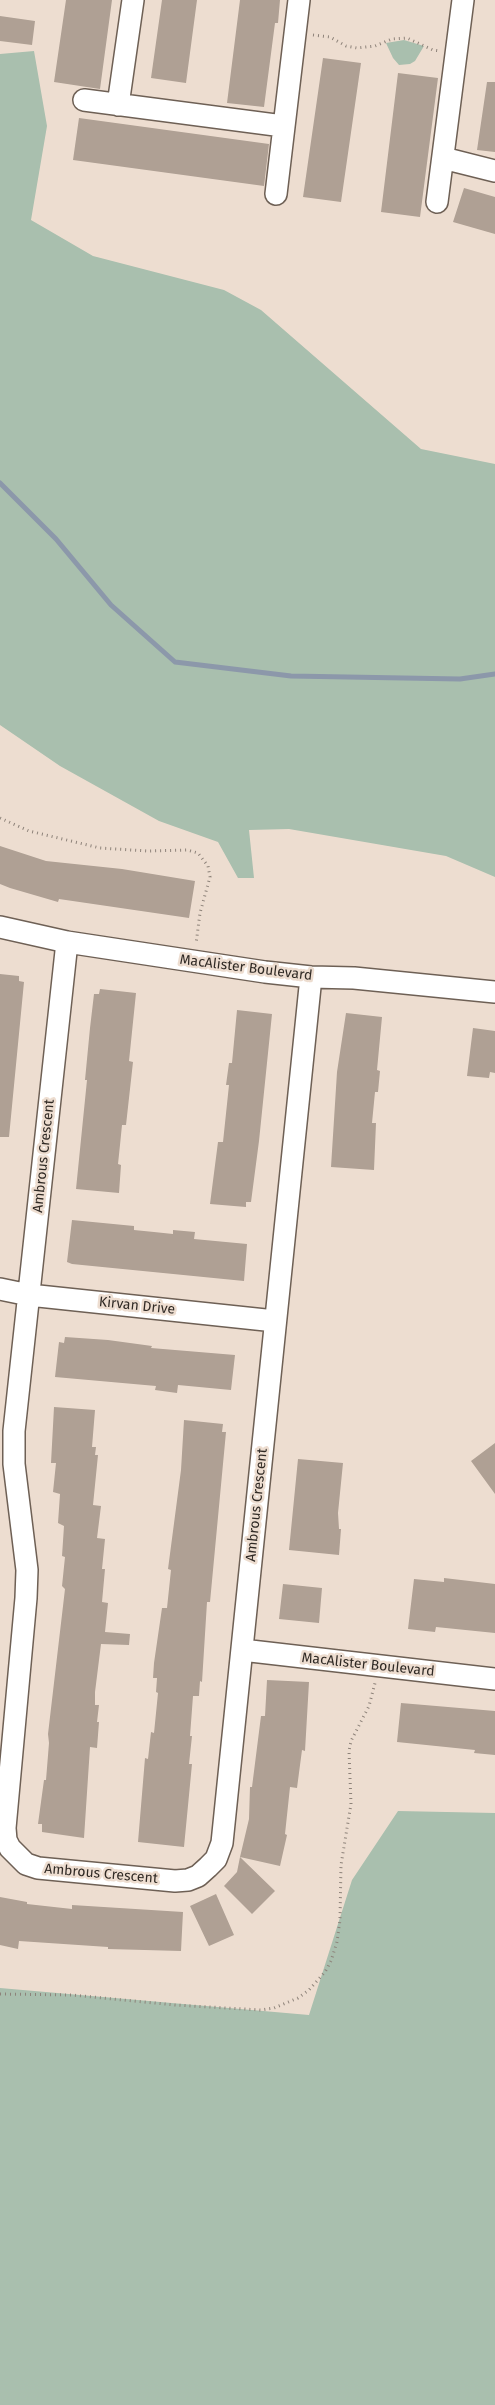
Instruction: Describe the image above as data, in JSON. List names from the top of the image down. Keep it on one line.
{"streets":{"street":["MacAlister Boulevard","Ambrous Crescent","Kirvan Drive"]},"crossings":[["MacAlister Boulevard","Ambrous Crescent"],["Ambrous Crescent","Kirvan Drive"]]}
